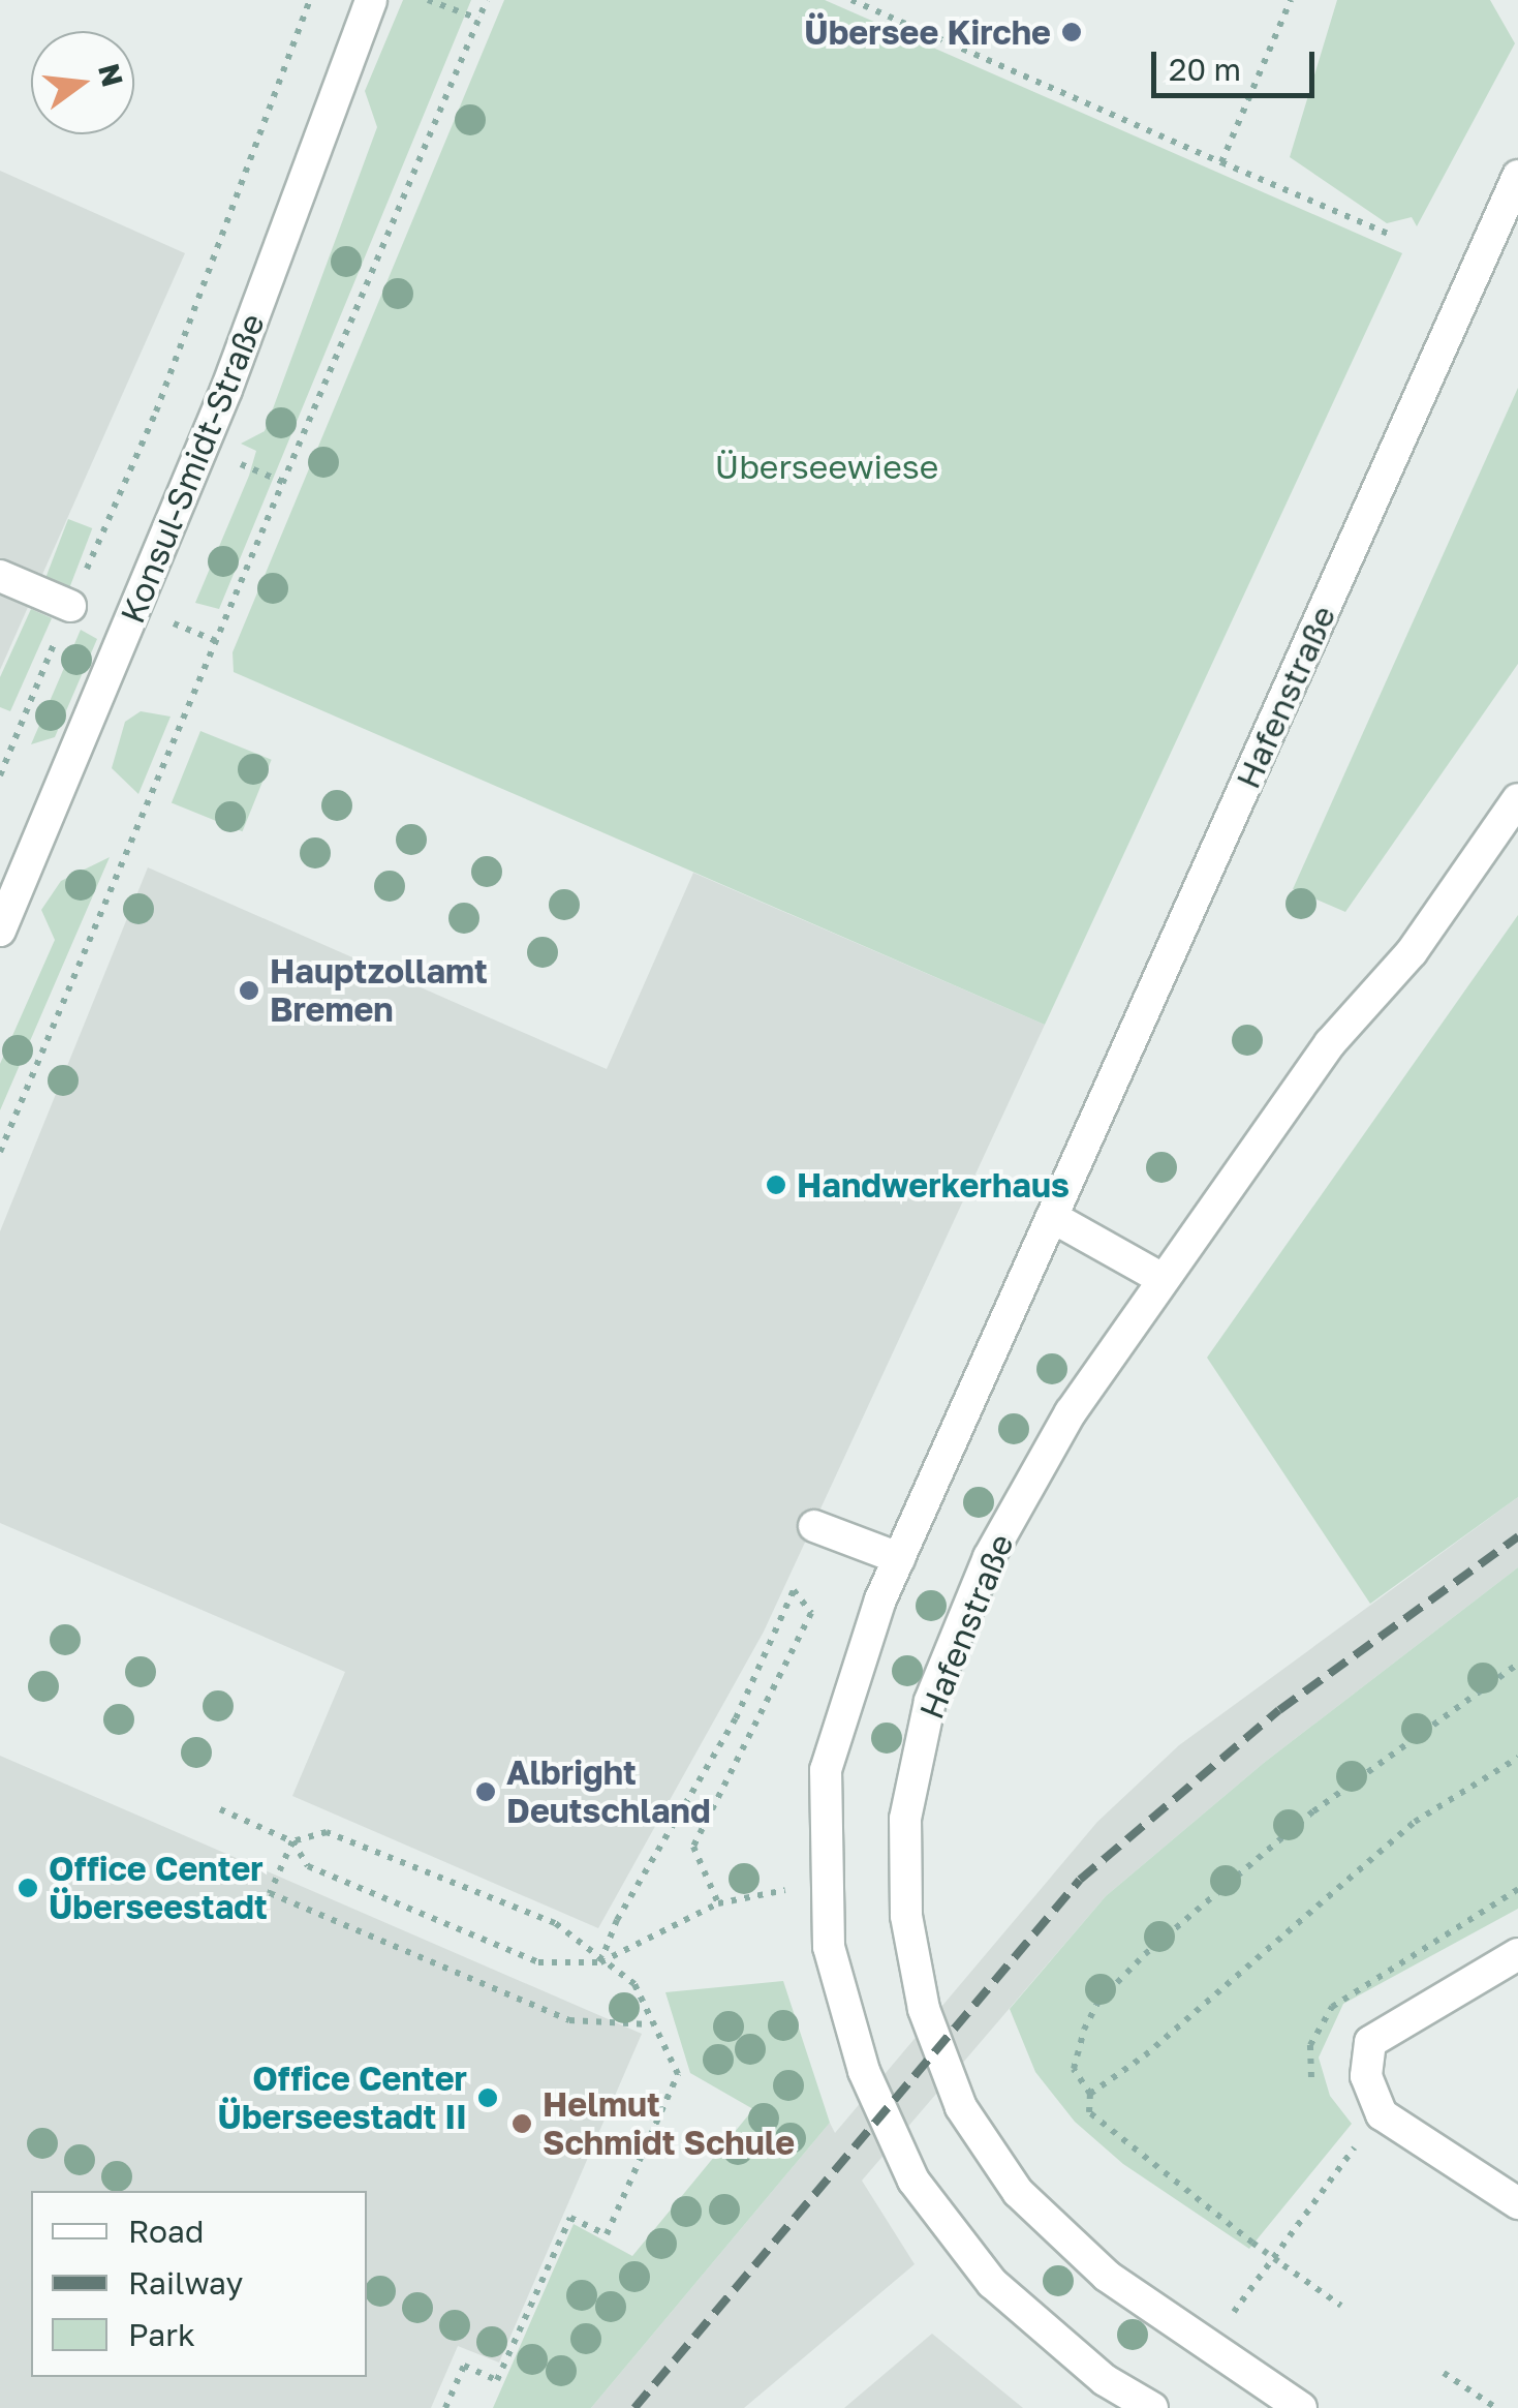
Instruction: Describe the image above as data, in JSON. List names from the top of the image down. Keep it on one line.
{"streets":{"street":["Konsul-Smidt-Straße","Hafenstraße"]},"parks":["Überseewiese"],"places":["Übersee Kirche","Hauptzollamt Bremen","Handwerkerhaus","Albright Deutschland","Office Center Überseestadt","Office Center Überseestadt II","Helmut Schmidt Schule"],"legend":["Road","Railway","Park"],"scale_bar":"20 m","north":"right"}
